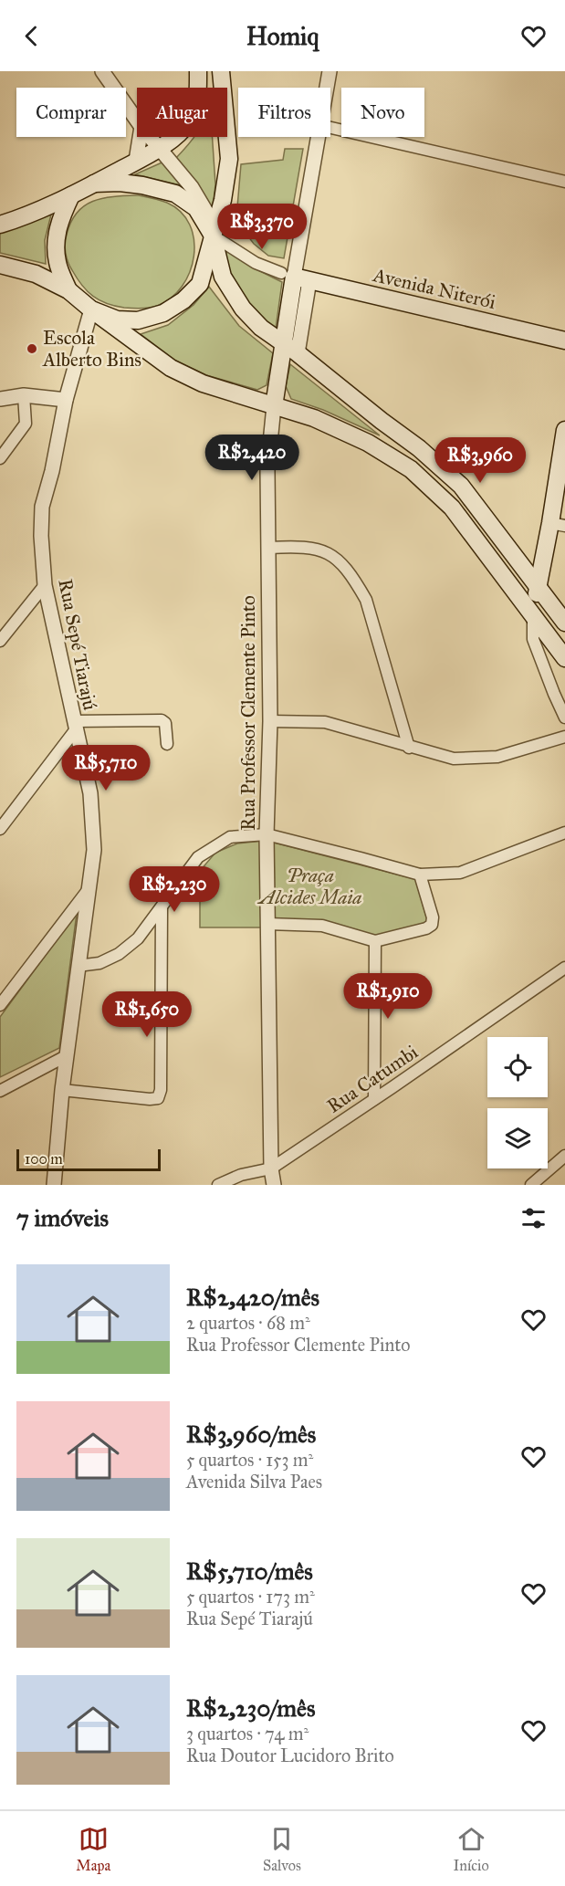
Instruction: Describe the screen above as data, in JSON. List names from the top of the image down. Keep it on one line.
{"streets":{"main road":["Avenida Niterói"],"street":["Rua Sepé Tiarajú","Rua Professor Clemente Pinto","Rua Catumbi"]},"crossings":[["Avenida Niterói","Rua Sepé Tiarajú"],["Rua Professor Clemente Pinto","Rua Catumbi"]],"parks":["Praça Alcides Maia"],"places":["Escola Alberto Bins"],"scale_bar":"100 m","page":{"header":"Homiq","chip":["Comprar","Alugar","Filtros","Novo"],"price":["R$3,370","R$2,420","R$3,960","R$5,710","R$2,230","R$1,910","R$1,650"],"scale":"100 m","heading":"7 imóveis","list":[{"name":"R$2,420/mês","note":"2 quartos · 68 m² · Rua Professor Clemente Pinto"},{"name":"R$3,960/mês","note":"5 quartos · 153 m² · Avenida Silva Paes"},{"name":"R$5,710/mês","note":"5 quartos · 173 m² · Rua Sepé Tiarajú"},{"name":"R$2,230/mês","note":"3 quartos · 74 m² · Rua Doutor Lucidoro Brito"}],"tabs":["Mapa","Salvos","Início"]}}
